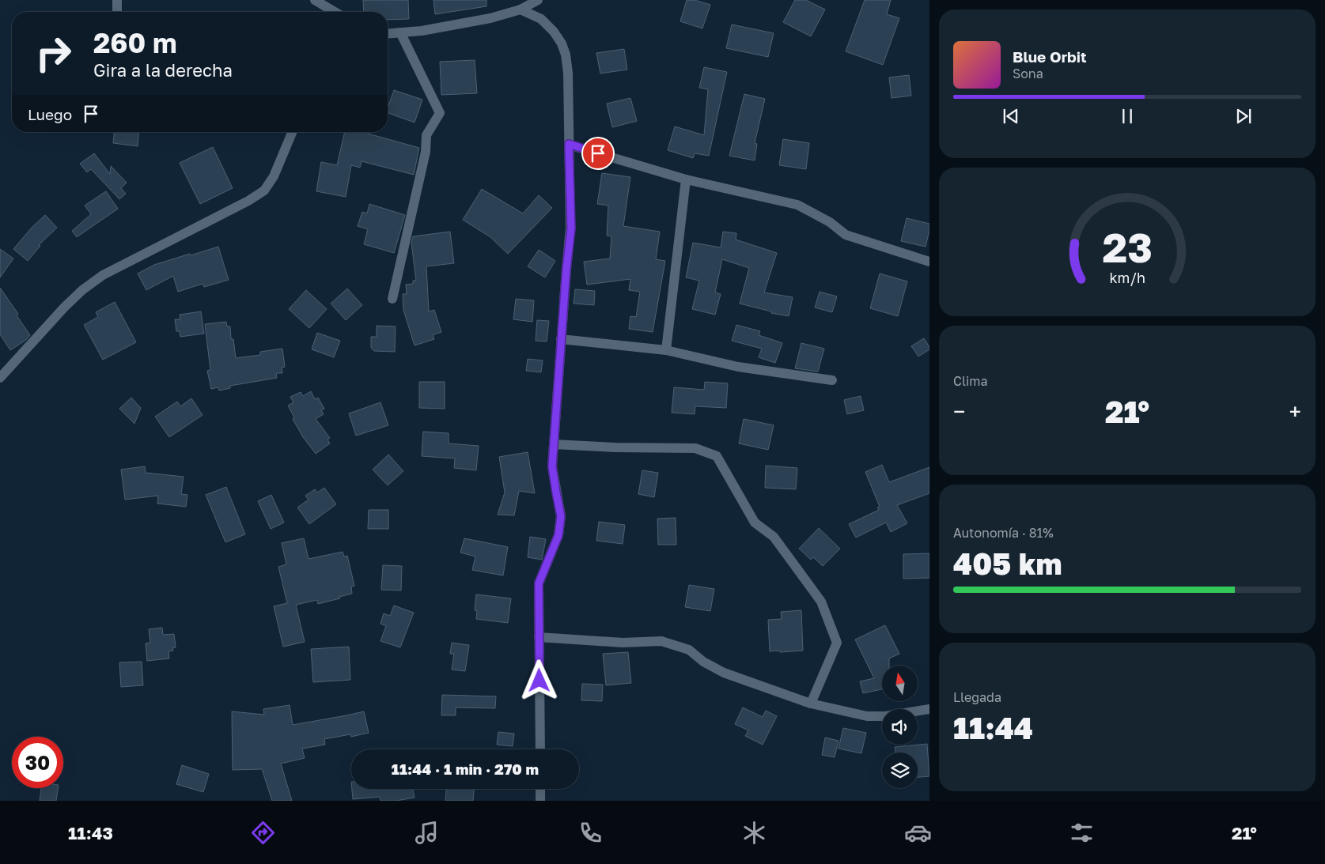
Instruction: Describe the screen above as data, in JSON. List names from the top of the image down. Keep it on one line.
{"north":"top","page":{"turn":["260 m","Gira a la derecha"],"song":["Blue Orbit","Sona"],"then":"Luego","tile":["Clima",["Autonomía · 81%","405 km"],["Llegada","11:44"]],"heat":["−","21°","+"],"limit":"30","trip":"11:44 · 1 min · 270 m","tabs":["11:43","21°"],"gauge":["23","km/h"]}}
